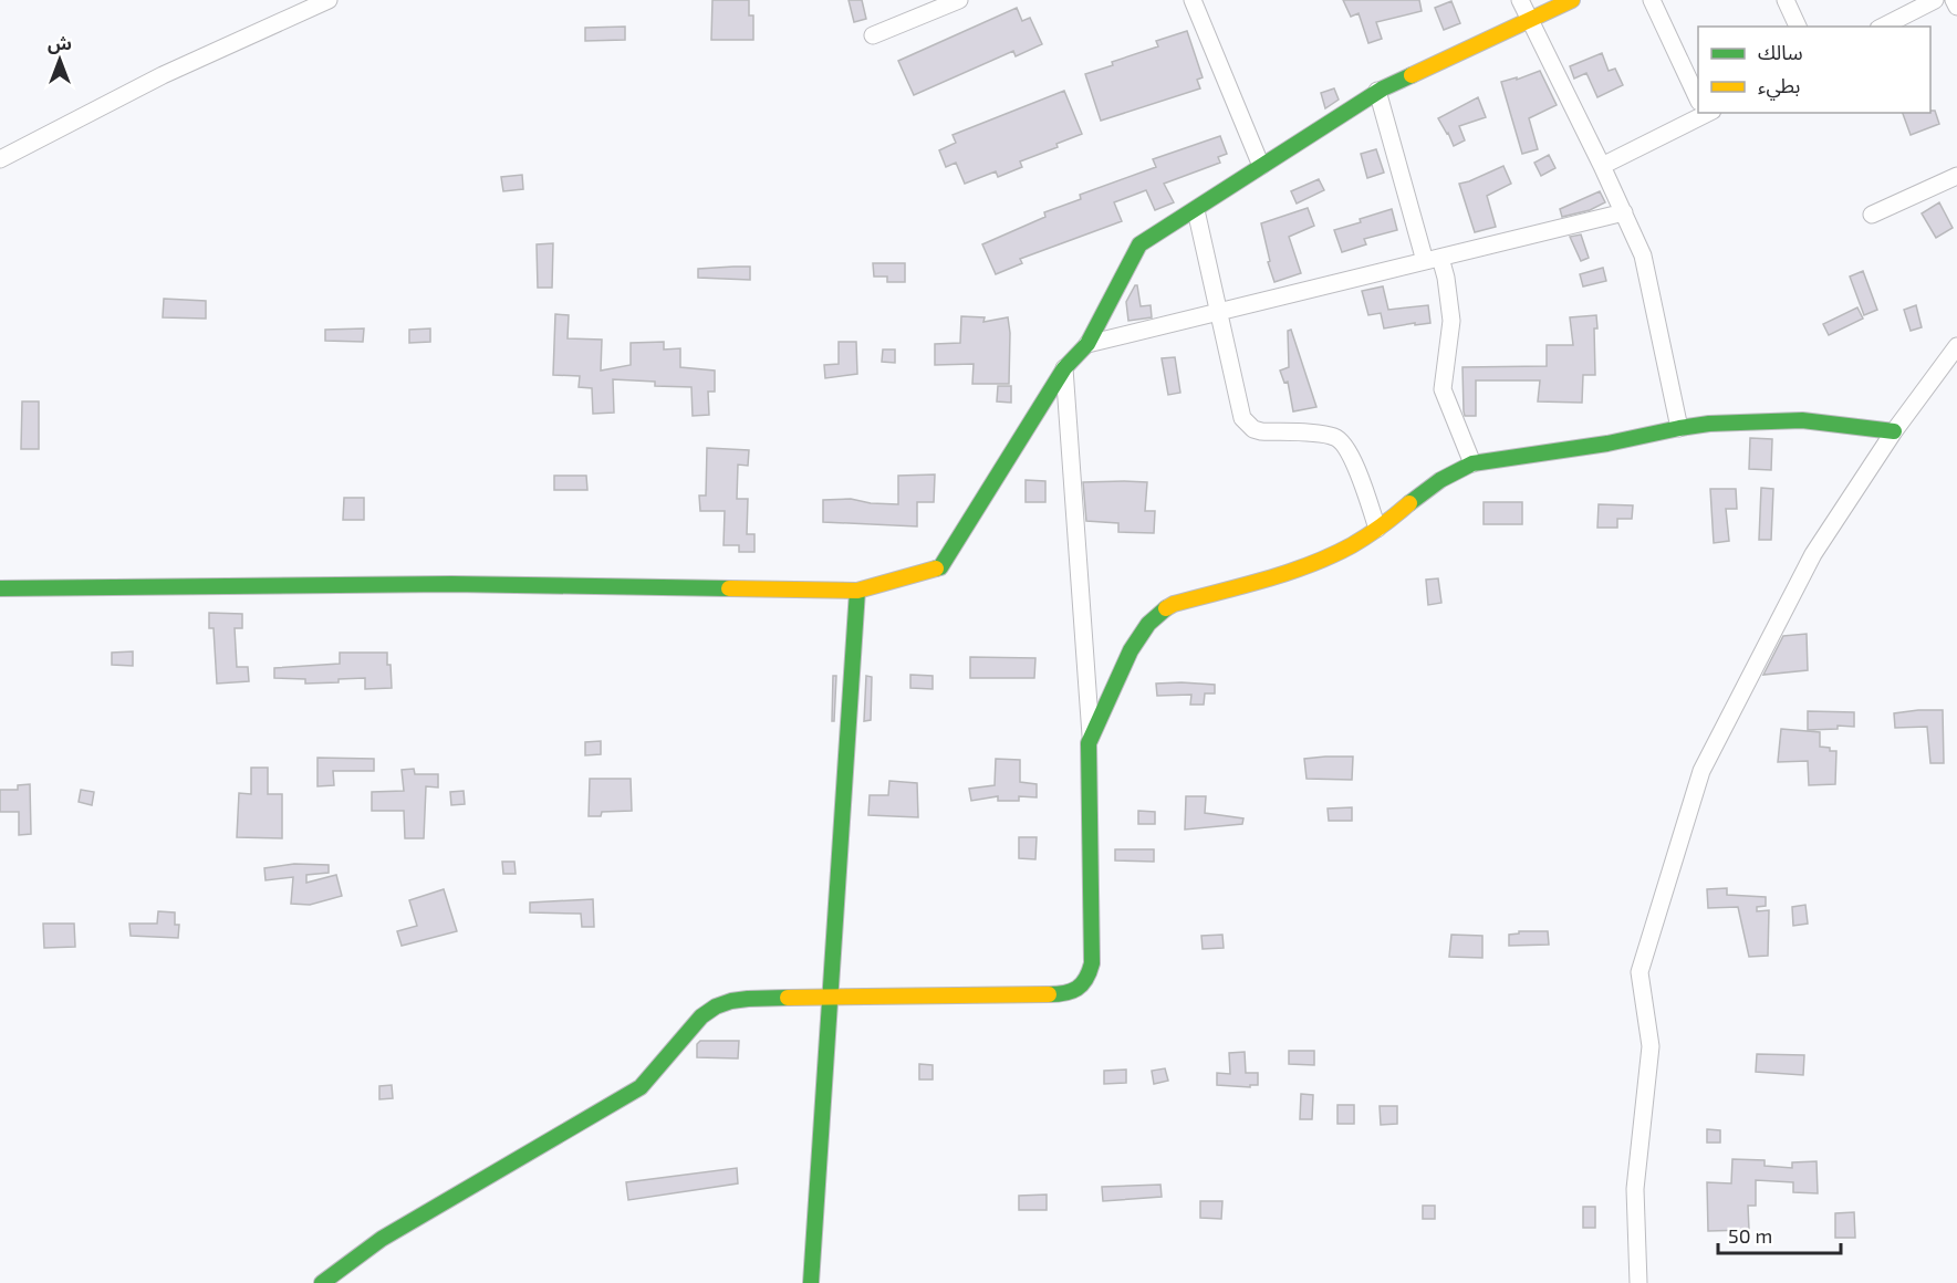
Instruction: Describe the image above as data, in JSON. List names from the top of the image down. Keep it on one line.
{"legend":["سالك","بطيء"],"scale_bar":"50 m","north":"top"}
